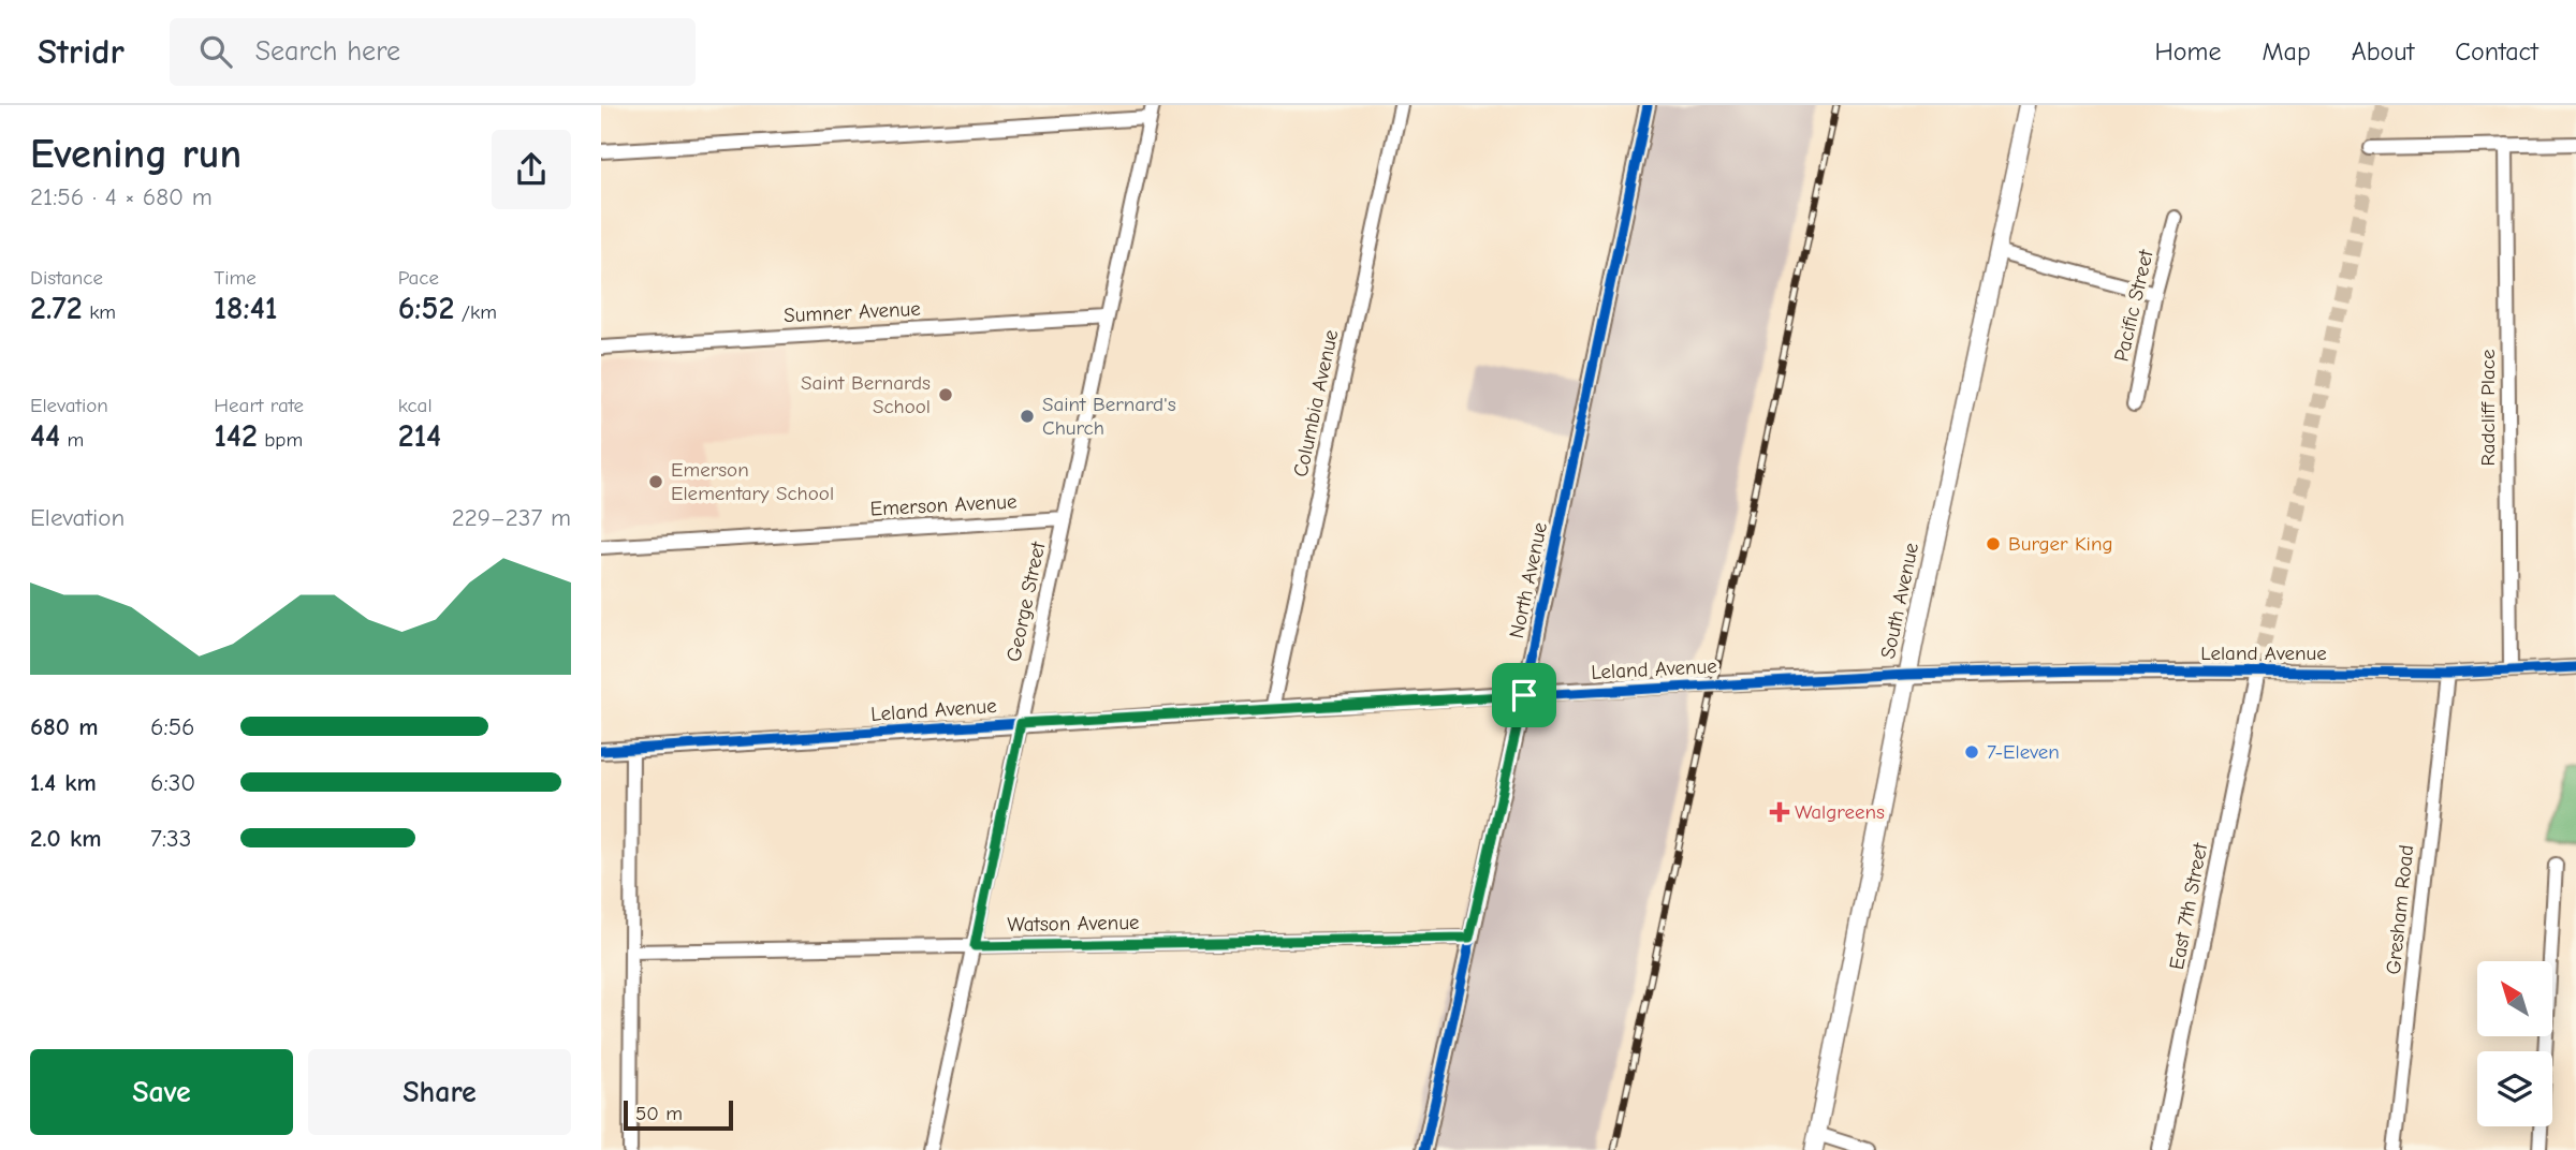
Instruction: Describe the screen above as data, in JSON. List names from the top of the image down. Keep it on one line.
{"streets":{"main road":["South Avenue"],"street":["Pacific Street","Sumner Avenue","Columbia Avenue","Radcliff Place","Emerson Avenue","North Avenue","George Street","Leland Avenue","East 7th Street","Gresham Road","Watson Avenue"]},"crossings":[["Sumner Avenue","George Street"],["Columbia Avenue","Leland Avenue"],["Radcliff Place","Leland Avenue"],["Emerson Avenue","George Street"],["North Avenue","Leland Avenue"],["North Avenue","Watson Avenue"],["South Avenue","Leland Avenue"],["George Street","Leland Avenue"],["George Street","Watson Avenue"],["Leland Avenue","East 7th Street"],["Leland Avenue","Gresham Road"]],"places":{"other":["Saint Bernards School","Saint Bernard's Church","Emerson Elementary School","Burger King","7-Eleven"],"health":["Walgreens"]},"scale_bar":"50 m","north":"top left","page":{"header":"Stridr","search":"Search here","nav":["Home","Map","About","Contact"],"heading":["Evening run","21:56 · 4 × 680 m"],"stats":[["Distance","2.72 km"],["Time","18:41"],["Pace","6:52 /km"],["Elevation","44 m"],["Heart rate","142 bpm"],["kcal","214"]],"chart":["Elevation","229–237 m"],"list":[{"name":"680 m","note":"6:56"},{"name":"1.4 km","note":"6:30"},{"name":"2.0 km","note":"7:33"}],"buttons":["Save","Share"],"scale":"50 m"}}
